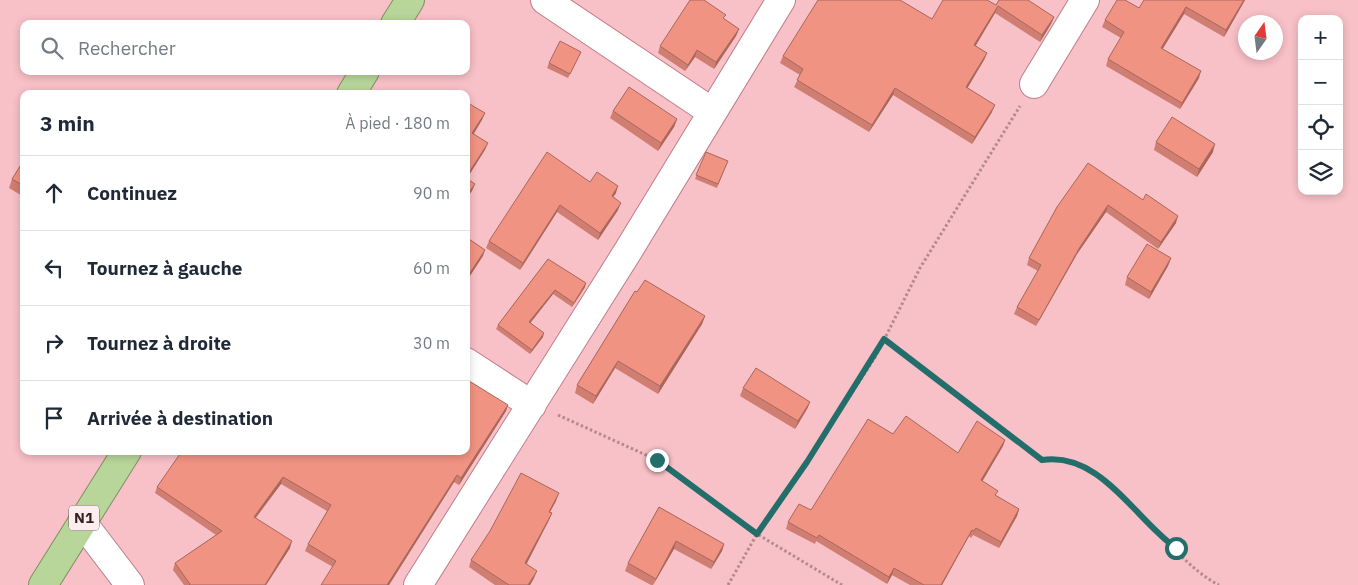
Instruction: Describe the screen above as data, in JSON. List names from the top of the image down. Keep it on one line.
{"streets":{"highway":["N1"]},"north":"top","page":{"map_buttons":["+","−"],"search":"Rechercher","heading":["3 min","À pied · 180 m"],"list":[["Continuez","90 m"],["Tournez à gauche","60 m"],["Tournez à droite","30 m"],"Arrivée à destination"]}}
